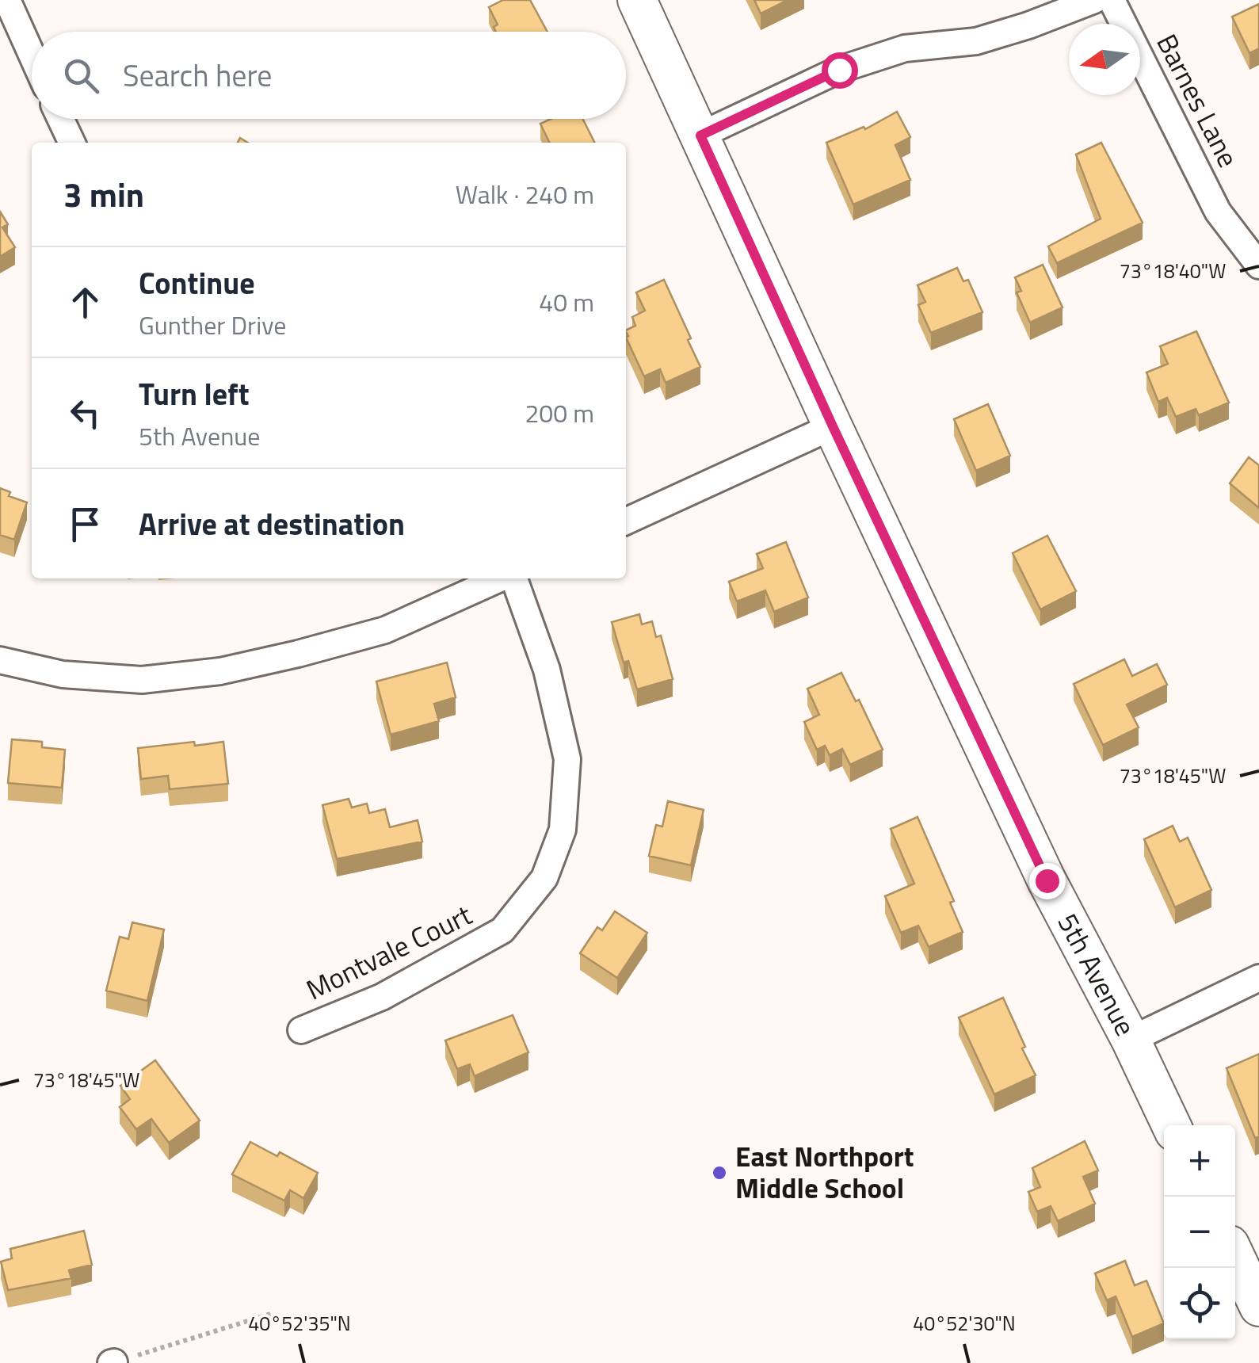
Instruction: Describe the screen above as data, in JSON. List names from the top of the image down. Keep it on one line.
{"streets":{"street":["Barnes Lane","Montvale Court","5th Avenue"]},"places":["East Northport Middle School"],"north":"left","page":{"search":"Search here","heading":["3 min","Walk · 240 m"],"list":[["Continue","Gunther Drive","40 m"],["Turn left","5th Avenue","200 m"],"Arrive at destination"],"map_buttons":["+","−"]},"coordinates":["73°18'40\"W","73°18'45\"W","40°52'35\"N","40°52'30\"N"]}
